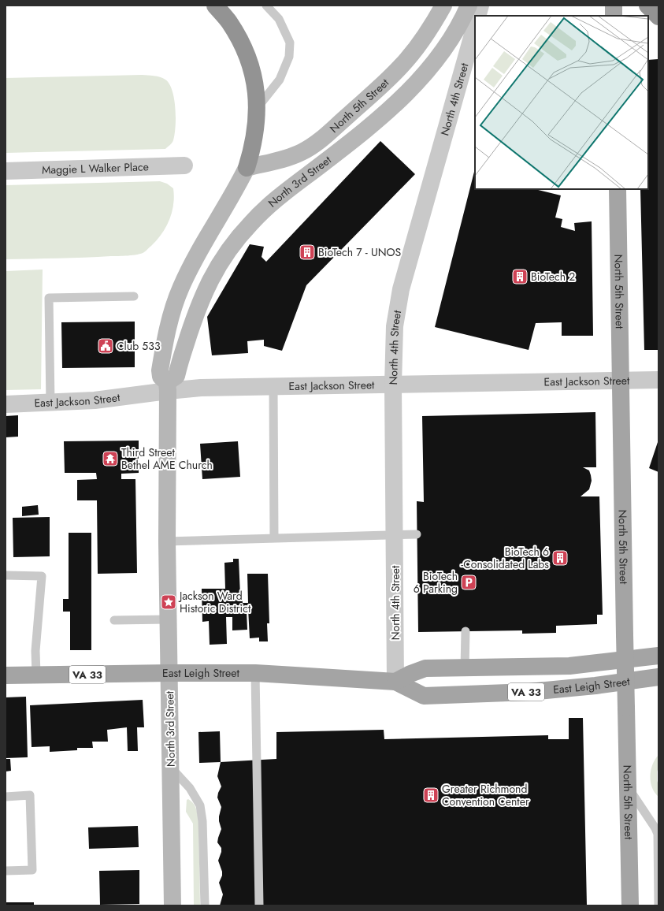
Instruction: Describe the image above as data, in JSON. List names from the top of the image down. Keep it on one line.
{"streets":{"main road":["North 5th Street","North 3rd Street","East Leigh Street","VA 33"],"street":["North 4th Street","Maggie L Walker Place","East Jackson Street"]},"crossings":[["North 4th Street","East Jackson Street"],["North 4th Street","East Leigh Street"],["North 5th Street","North 3rd Street"],["North 5th Street","East Jackson Street"],["North 3rd Street","East Jackson Street"],["North 3rd Street","East Leigh Street"]],"places":{"building":["BioTech 7 - UNOS","BioTech 2","BioTech 6 -Consolidated Labs","Greater Richmond Convention Center"],"public building":["Club 533"],"temple":["Third Street Bethel AME Church"],"parking":["BioTech 6 Parking"],"place":["Jackson Ward Historic District"]}}
